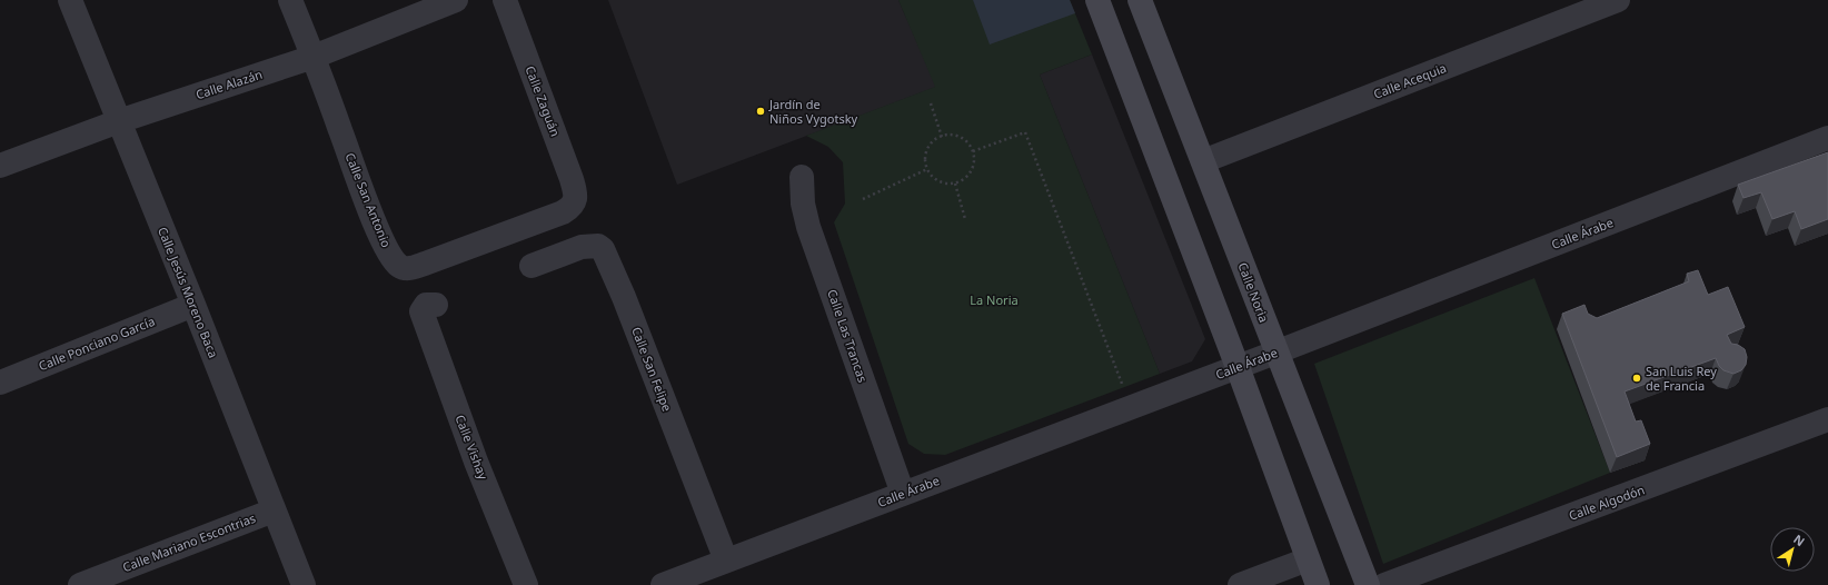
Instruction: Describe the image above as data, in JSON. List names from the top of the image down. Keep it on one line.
{"streets":{"street":["Calle Acequia","Calle Alazán","Calle Zaguán","Calle San Antonio","Calle Árabe","Calle Jesús Moreno Baca","Calle Noria","Calle Las Trancas","Calle Ponciano García","Calle San Felipe","Calle Vishay","Calle Algodón","Calle Mariano Escontrias"]},"crossings":[["Calle Acequia","Calle Noria"],["Calle Alazán","Calle San Antonio"],["Calle Alazán","Calle Jesús Moreno Baca"],["Calle Zaguán","Calle San Antonio"],["Calle Árabe","Calle Noria"],["Calle Árabe","Calle Las Trancas"],["Calle Árabe","Calle San Felipe"],["Calle Jesús Moreno Baca","Calle Ponciano García"],["Calle Jesús Moreno Baca","Calle Mariano Escontrias"]],"parks":["La Noria"],"places":["Jardín de Niños Vygotsky","San Luis Rey de Francia"],"north":"top right"}
